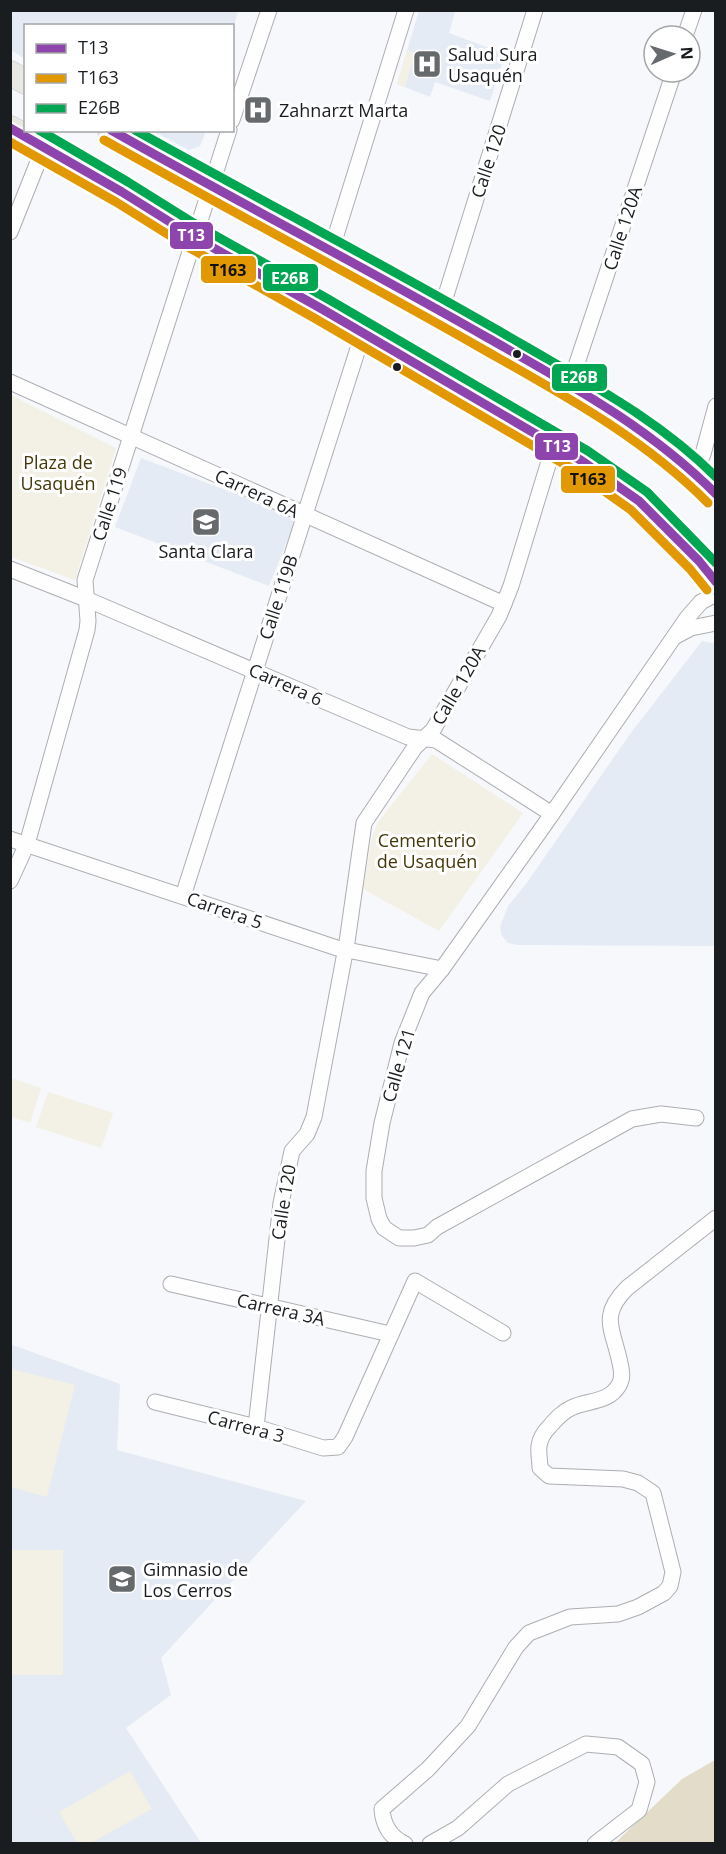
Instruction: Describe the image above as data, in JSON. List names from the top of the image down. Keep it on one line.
{"streets":{"street":["Calle 120","Calle 120A","Carrera 6A","Calle 119","Calle 119B","Carrera 6","Carrera 5","Calle 121","Carrera 3A","Carrera 3"]},"crossings":[["Calle 120","Calle 120A"],["Calle 120","Carrera 5"],["Calle 120","Carrera 3A"],["Calle 120","Carrera 3"],["Calle 120A","Carrera 6A"],["Calle 120A","Carrera 6"],["Calle 120A","Carrera 5"],["Carrera 6A","Calle 119"],["Carrera 6A","Calle 119B"],["Calle 119","Carrera 6"],["Calle 119","Carrera 5"],["Calle 119B","Carrera 6"],["Calle 119B","Carrera 5"],["Carrera 6","Calle 121"],["Carrera 5","Calle 121"],["Carrera 3A","Carrera 3"]],"parks":["Plaza de Usaquén","Cementerio de Usaquén"],"places":{"hospital":["Salud Sura Usaquén","Zahnarzt Marta"],"school or university":["Santa Clara","Gimnasio de Los Cerros"]},"lines":["transit line T13","transit line E26B","transit line T163"],"legend":["T13","T163","E26B"],"north":"right"}
